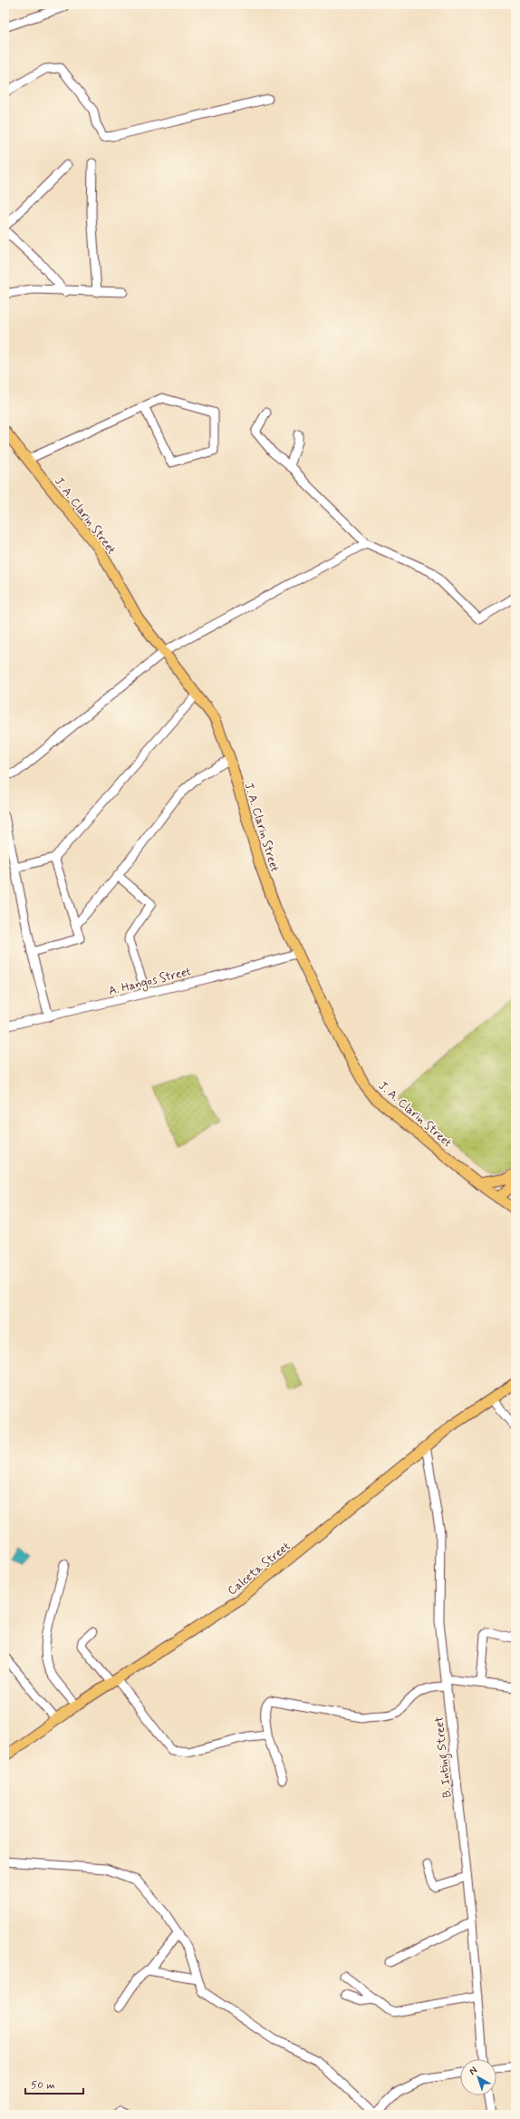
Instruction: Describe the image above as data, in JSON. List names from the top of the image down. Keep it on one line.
{"streets":{"main road":["J. A. Clarin Street","Calceta Street"],"street":["A. Hangos Street","B. Inting Street"]},"crossings":[["J. A. Clarin Street","A. Hangos Street"],["Calceta Street","B. Inting Street"]],"scale_bar":"50 m","north":"top left"}
